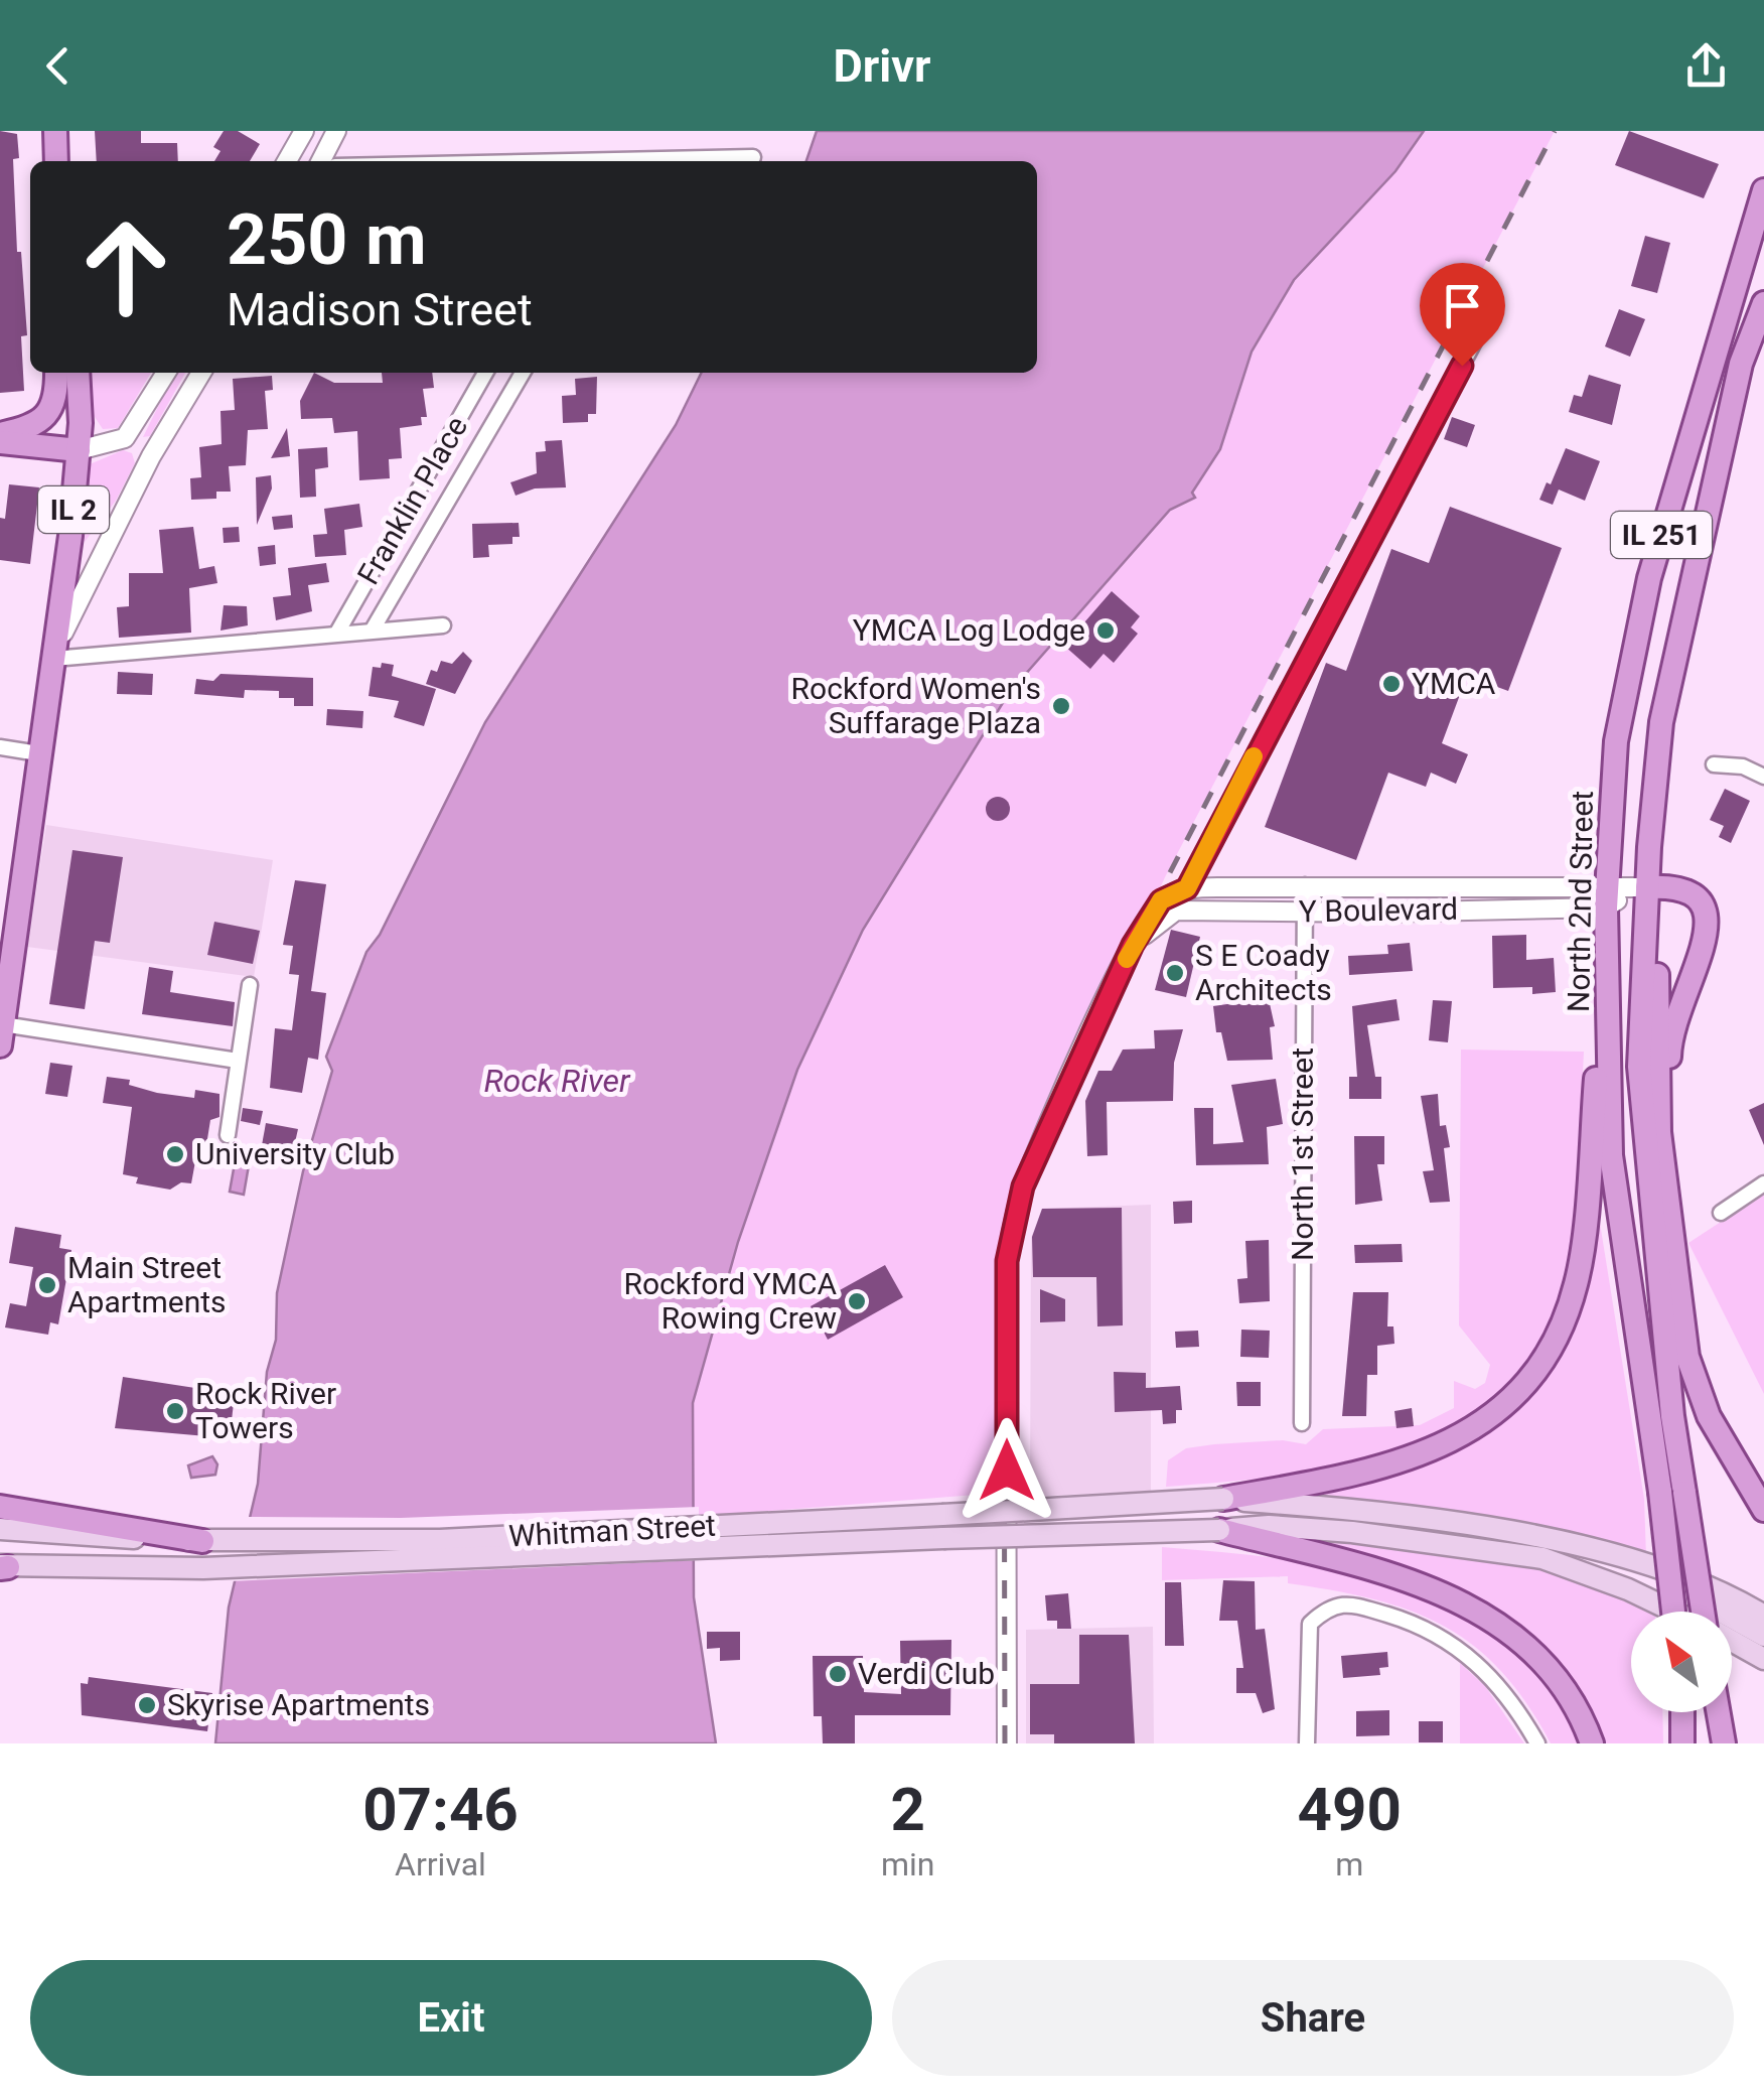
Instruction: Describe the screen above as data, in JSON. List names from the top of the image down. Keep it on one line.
{"streets":{"main road":["IL 2","IL 251","North 2nd Street","Whitman Street"],"street":["Franklin Place","Y Boulevard","North 1st Street"]},"crossings":[["Franklin Place","IL 2"],["North 2nd Street","Y Boulevard"],["Y Boulevard","North 1st Street"]],"water":["Rock River"],"places":["YMCA Log Lodge","YMCA","Rockford Women's Suffarage Plaza","S E Coady Architects","University Club","Main Street Apartments","Rockford YMCA Rowing Crew","Rock River Towers","Verdi Club","Skyrise Apartments"],"north":"top left","page":{"header":"Drivr","turn":["250 m","Madison Street"],"eta":["07:46","Arrival","2","min","490","m"],"buttons":["Exit","Share"]}}
